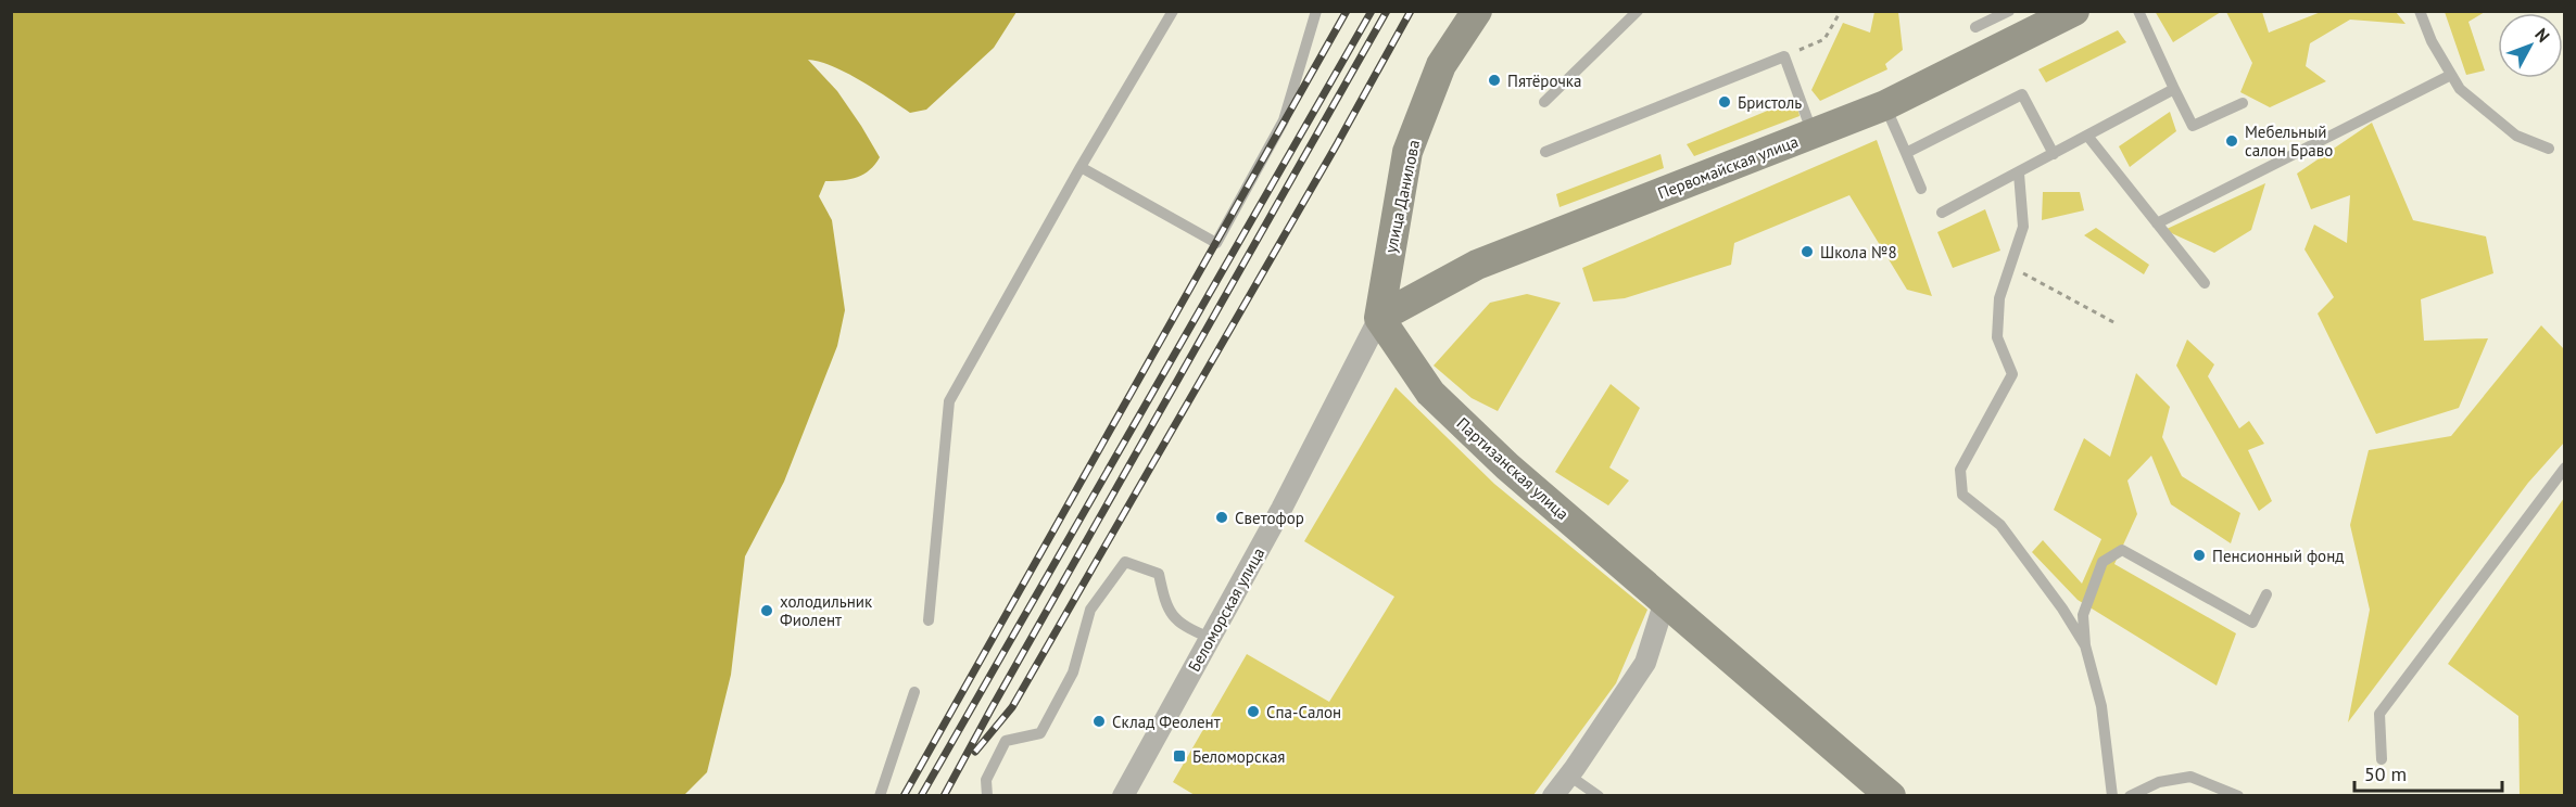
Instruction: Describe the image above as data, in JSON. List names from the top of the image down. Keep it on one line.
{"streets":{"main road":["Первомайская улица","улица Данилова","Партизанская улица"],"street":["Беломорская улица"]},"crossings":[["Первомайская улица","улица Данилова"],["Первомайская улица","Партизанская улица"],["Первомайская улица","Беломорская улица"],["улица Данилова","Партизанская улица"],["улица Данилова","Беломорская улица"],["Партизанская улица","Беломорская улица"]],"places":{"other":["Пятёрочка","Бристоль","Мебельный салон Браво","Школа №8","Светофор","Пенсионный фонд","холодильник Фиолент","Спа-Салон","Склад Феолент"],"transit":["Беломорская"]},"scale_bar":"50 m","north":"top right"}
